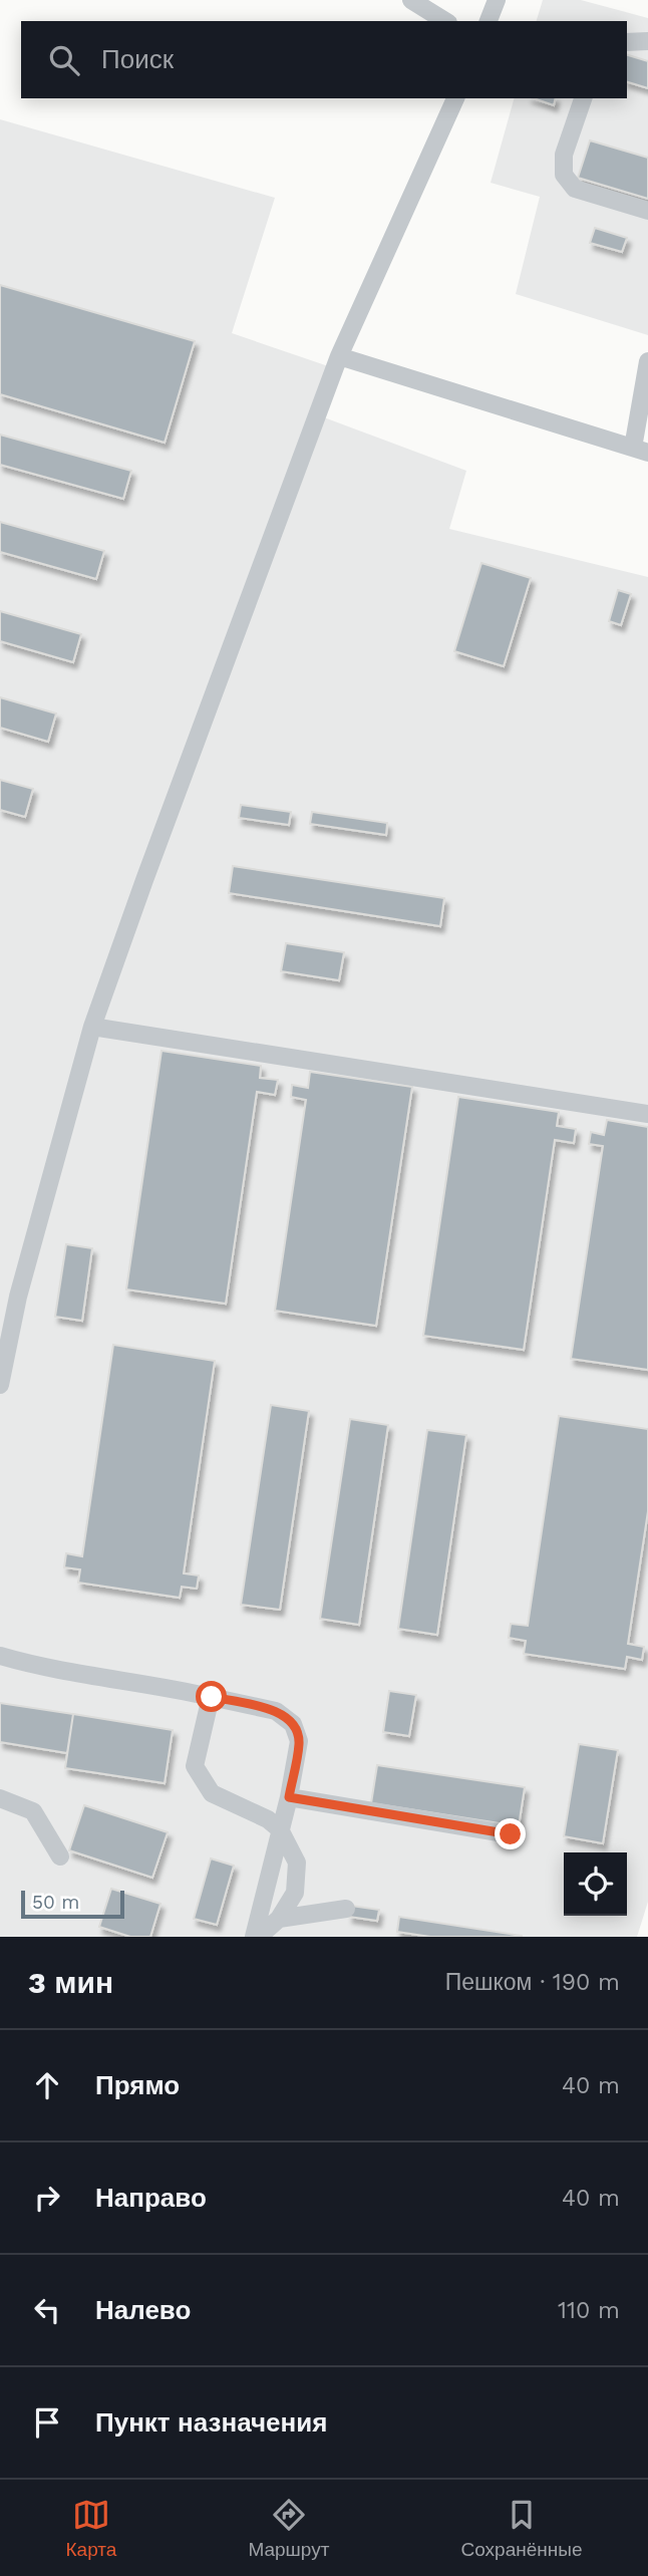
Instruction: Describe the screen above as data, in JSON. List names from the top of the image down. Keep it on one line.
{"scale_bar":"50 m","page":{"search":"Поиск","scale":"50 m","heading":["3 мин","Пешком · 190 m"],"list":[["Прямо","40 m"],["Направо","40 m"],["Налево","110 m"],"Пункт назначения"],"nav":["Карта","Маршрут","Сохранённые"]}}
